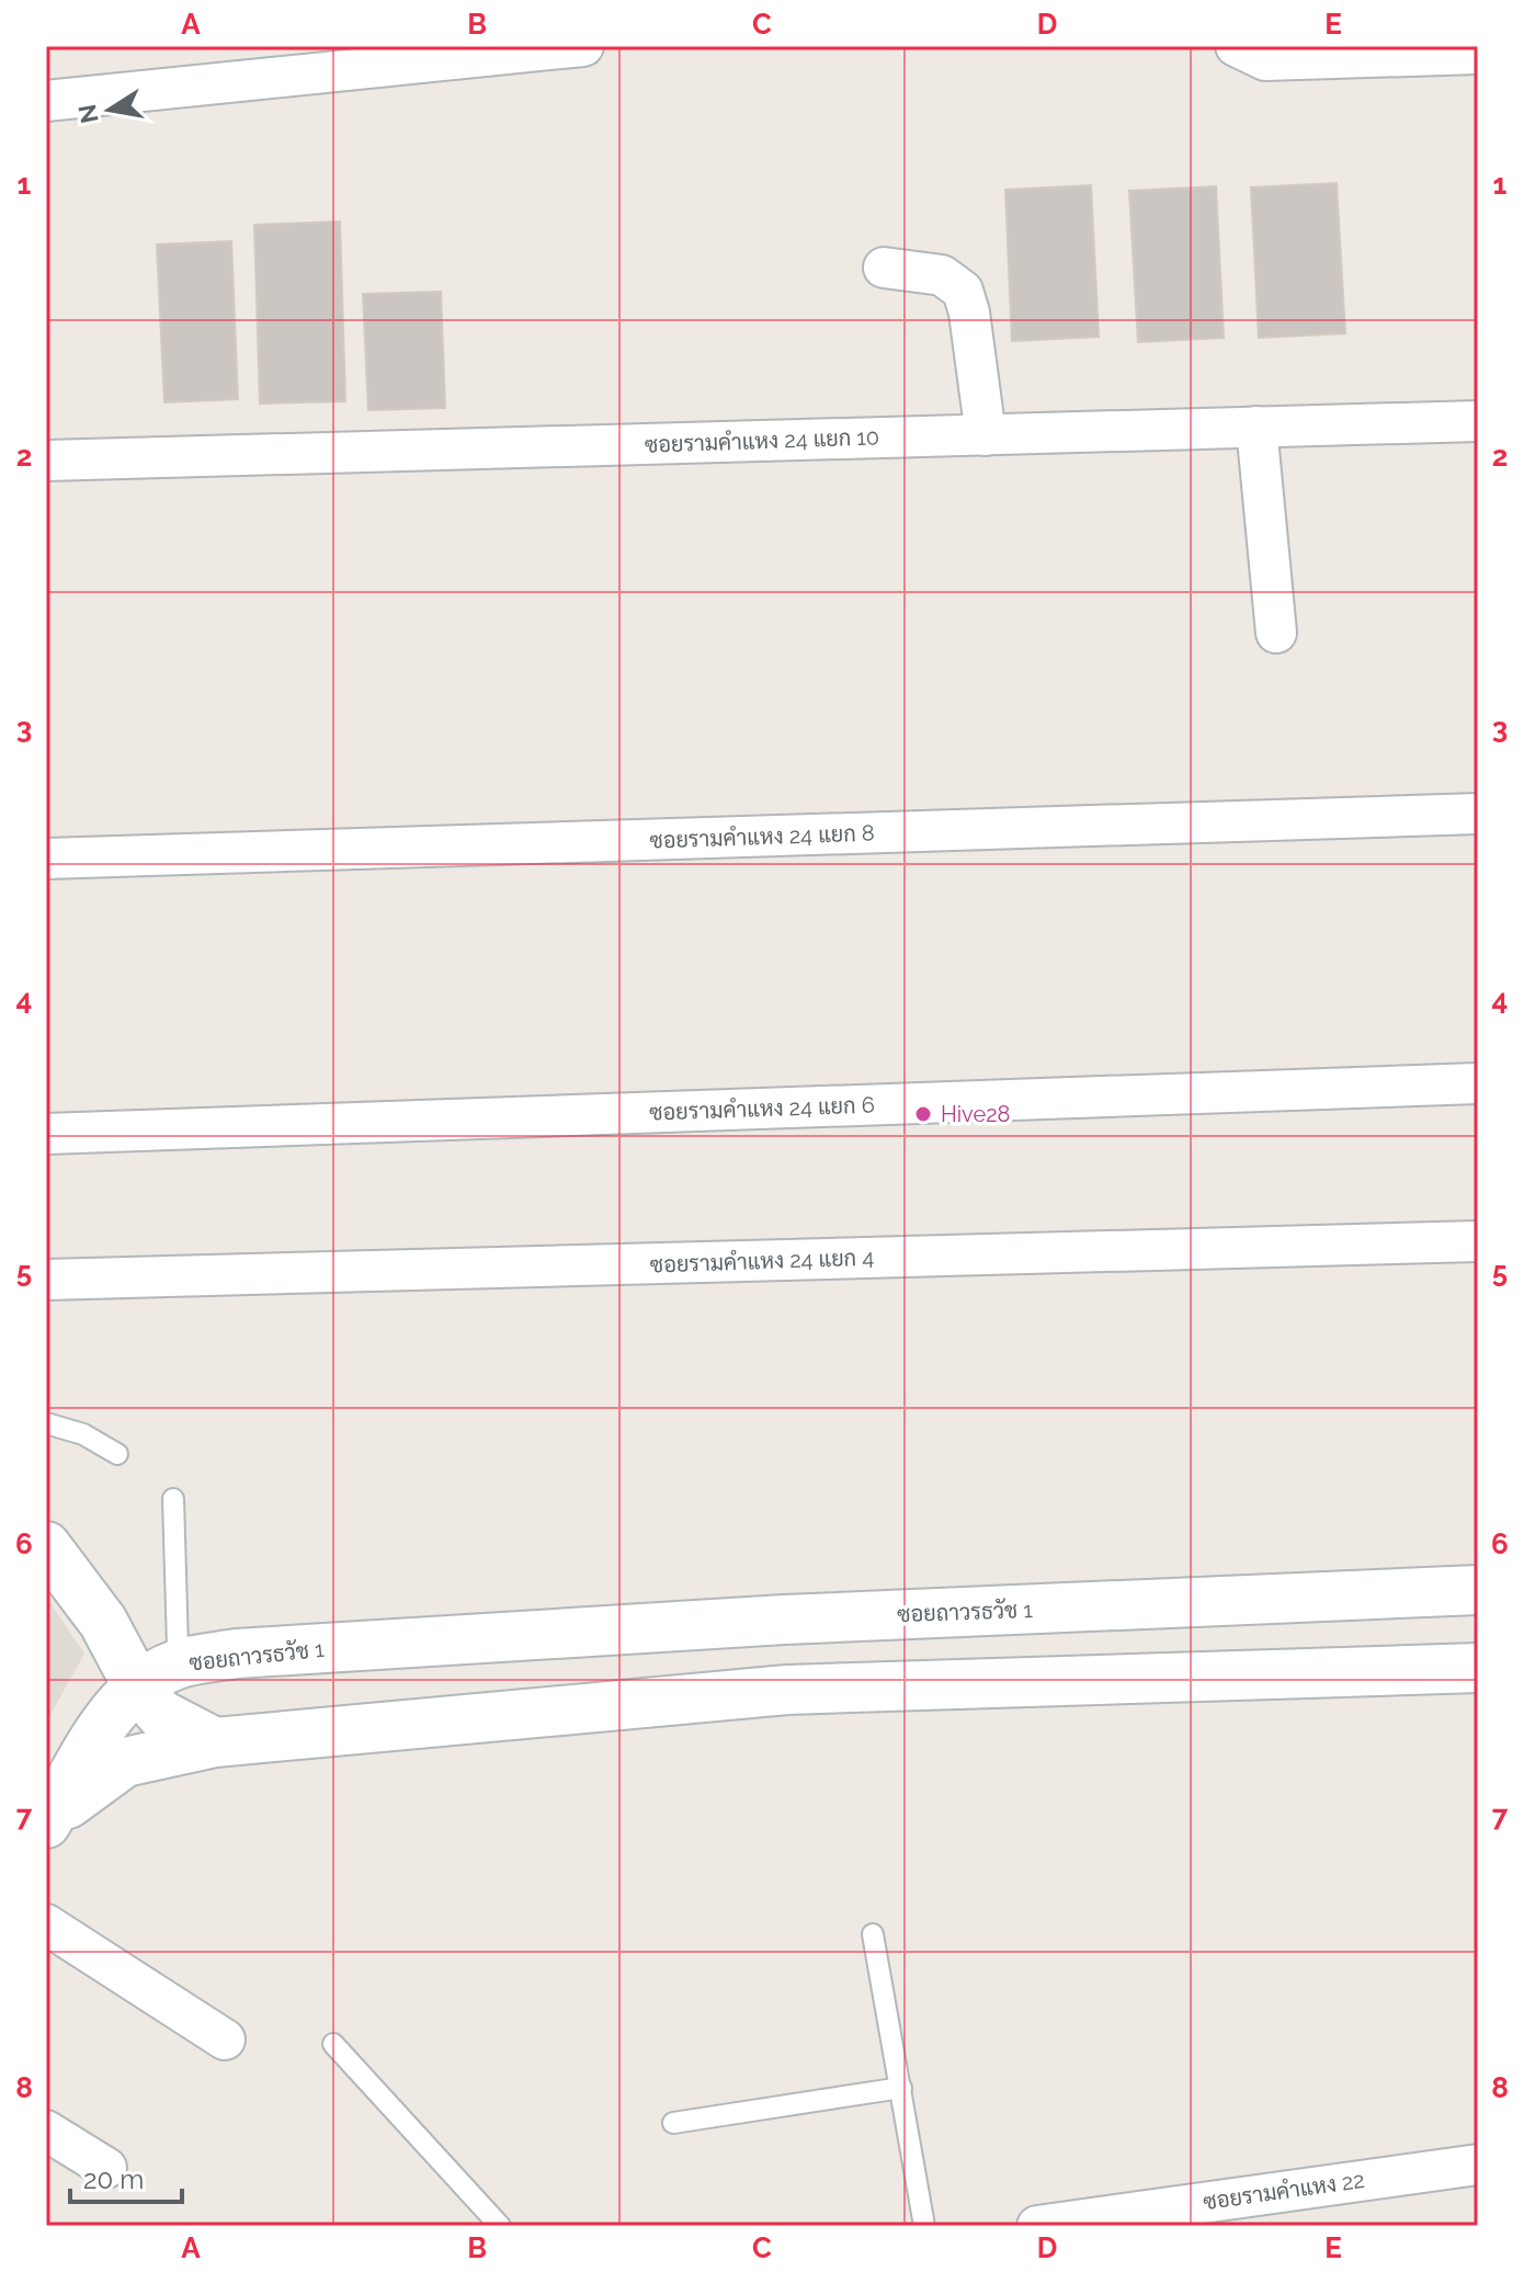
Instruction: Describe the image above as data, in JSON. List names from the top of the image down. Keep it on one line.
{"streets":{"main road":["ซอยถาวรธวัช 1"],"street":["ซอยรามคำแหง 24 แยก 10","ซอยรามคำแหง 24 แยก 8","ซอยรามคำแหง 24 แยก 6","ซอยรามคำแหง 24 แยก 4","ซอยรามคำแหง 22"]},"places":["Hive28"],"scale_bar":"20 m","north":"left","grid":{"columns":["A","B","C","D","E"],"rows":["1","2","3","4","5","6","7","8"]}}
